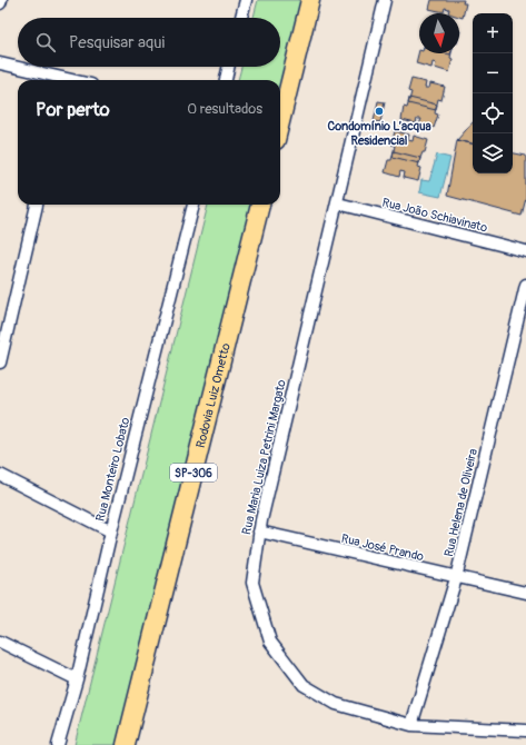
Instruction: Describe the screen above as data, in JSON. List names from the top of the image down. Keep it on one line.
{"streets":{"main road":["Rodovia Luiz Ometto","SP-306"],"street":["Rua João Schiavinato","Rua Maria Luiza Petrini Margato","Rua Monteiro Lobato","Rua Helena de Oliveira","Rua José Prando"]},"crossings":[["Rua João Schiavinato","Rua Maria Luiza Petrini Margato"],["Rua Maria Luiza Petrini Margato","Rua Helena de Oliveira"],["Rua Maria Luiza Petrini Margato","Rua José Prando"],["Rua Helena de Oliveira","Rua José Prando"]],"places":["Condomínio L’acqua Residencial"],"north":"bottom","page":{"map_buttons":["+","−"],"search":"Pesquisar aqui","heading":["Por perto","0 resultados"]}}
